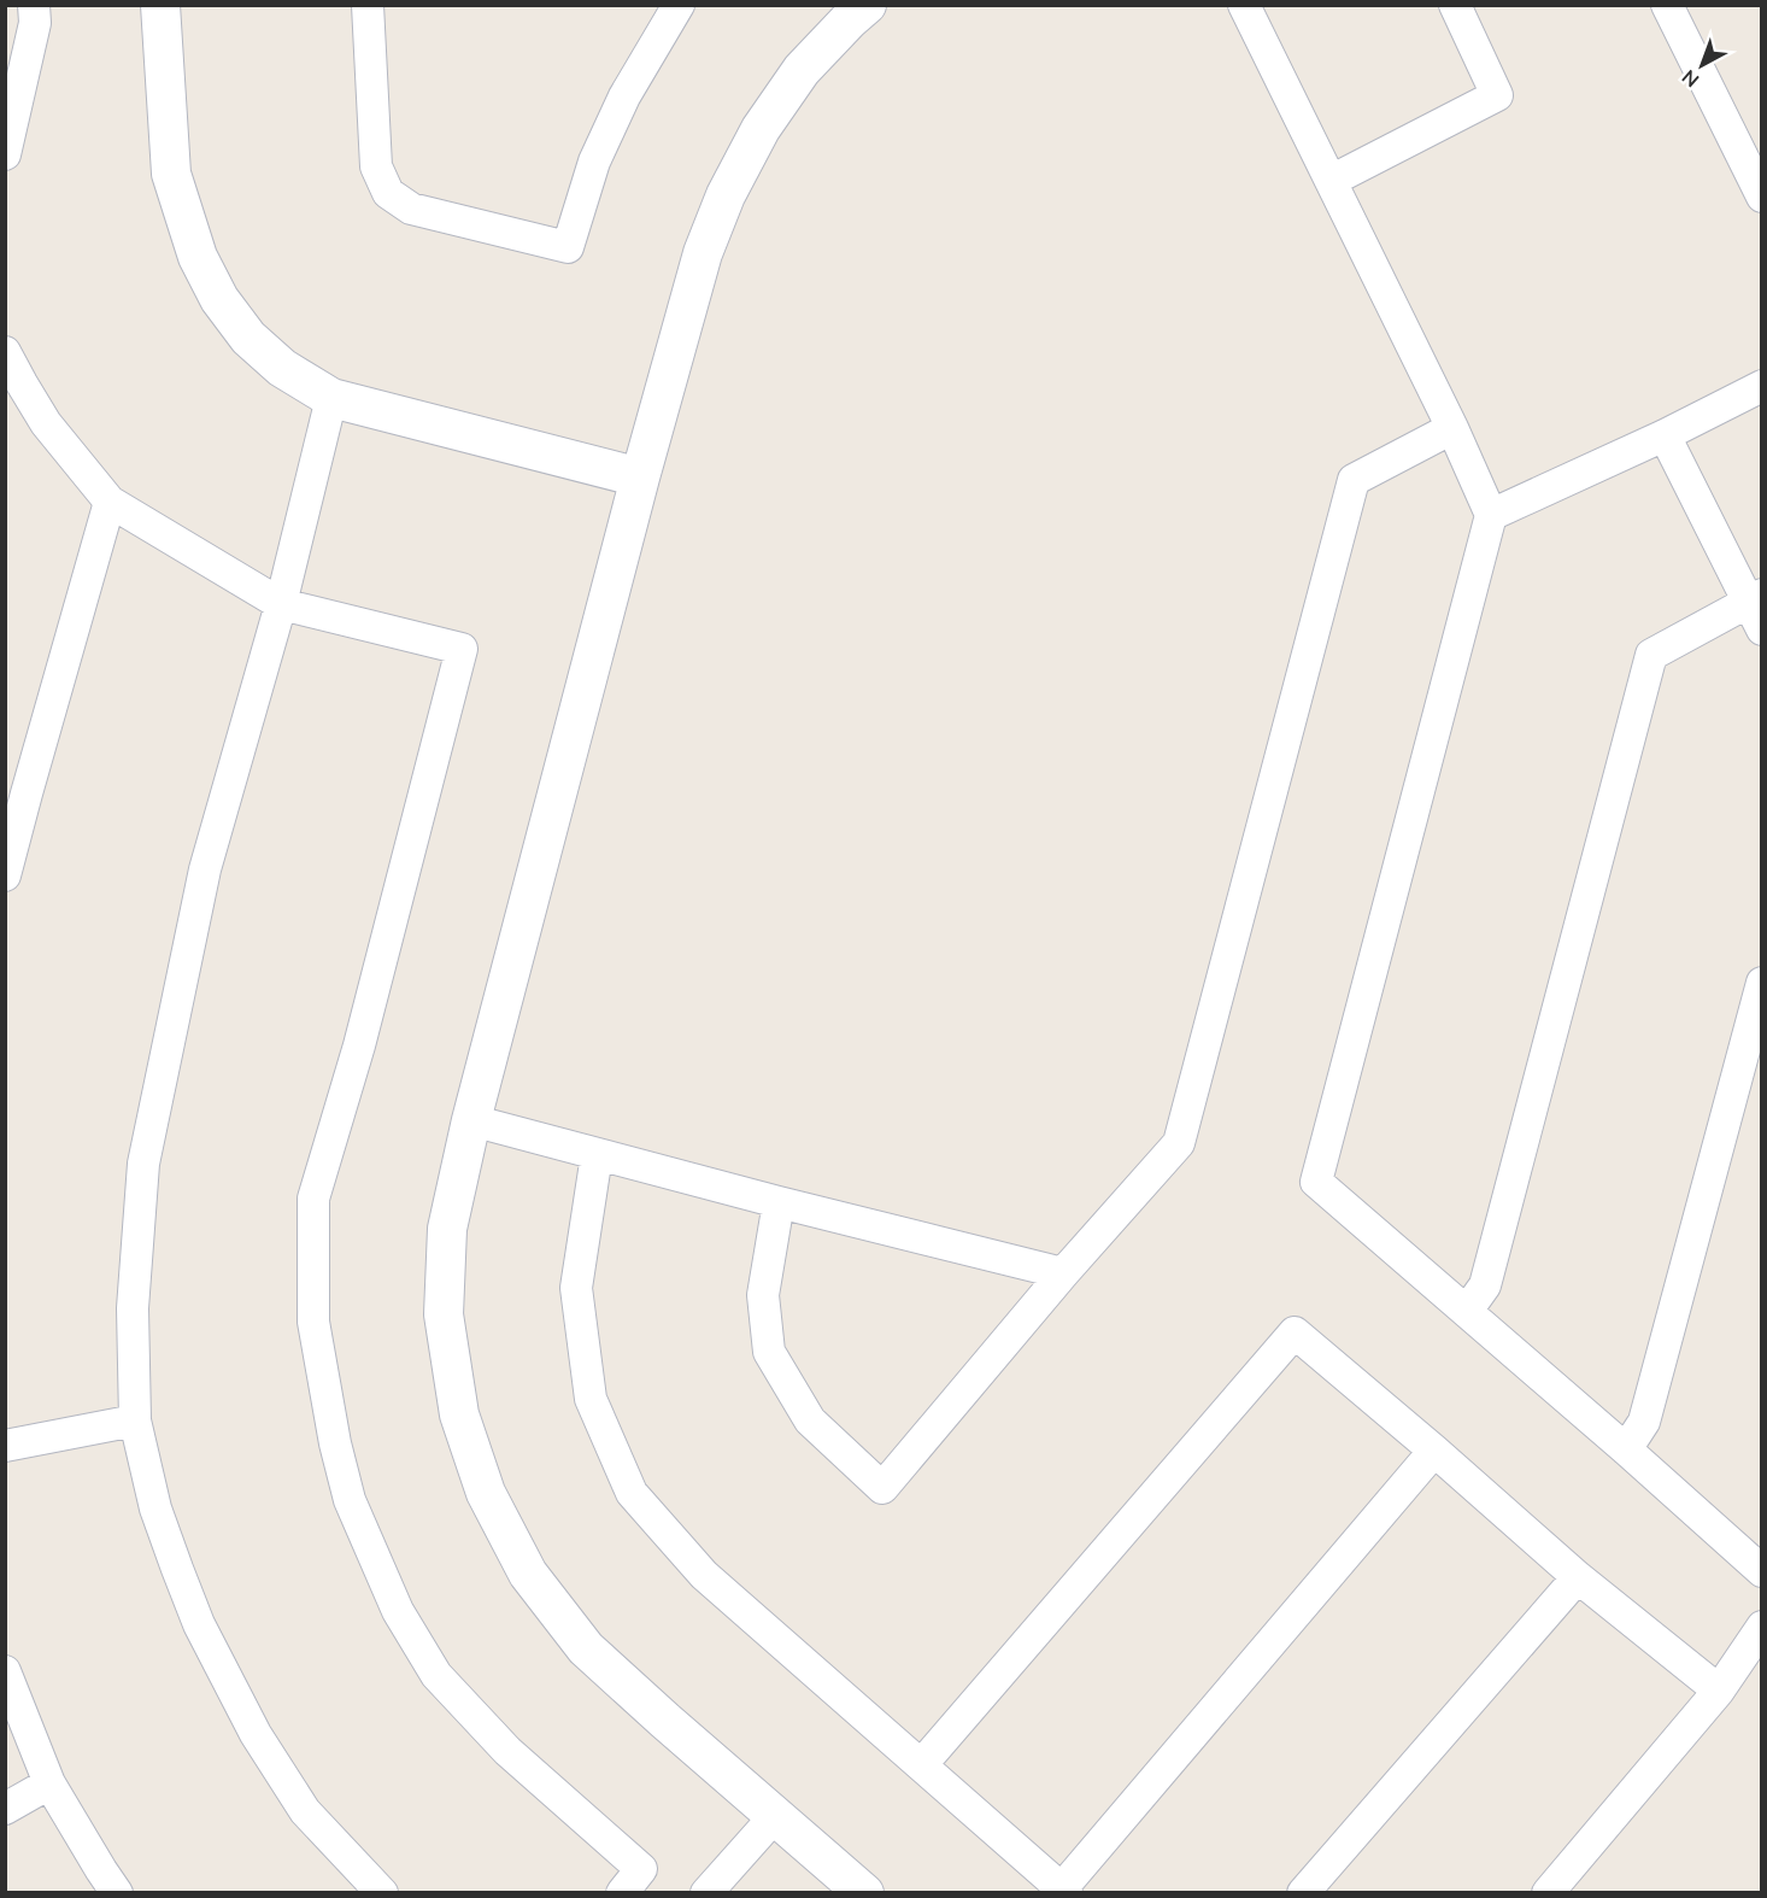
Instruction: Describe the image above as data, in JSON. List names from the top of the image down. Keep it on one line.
{"north":"bottom left"}
